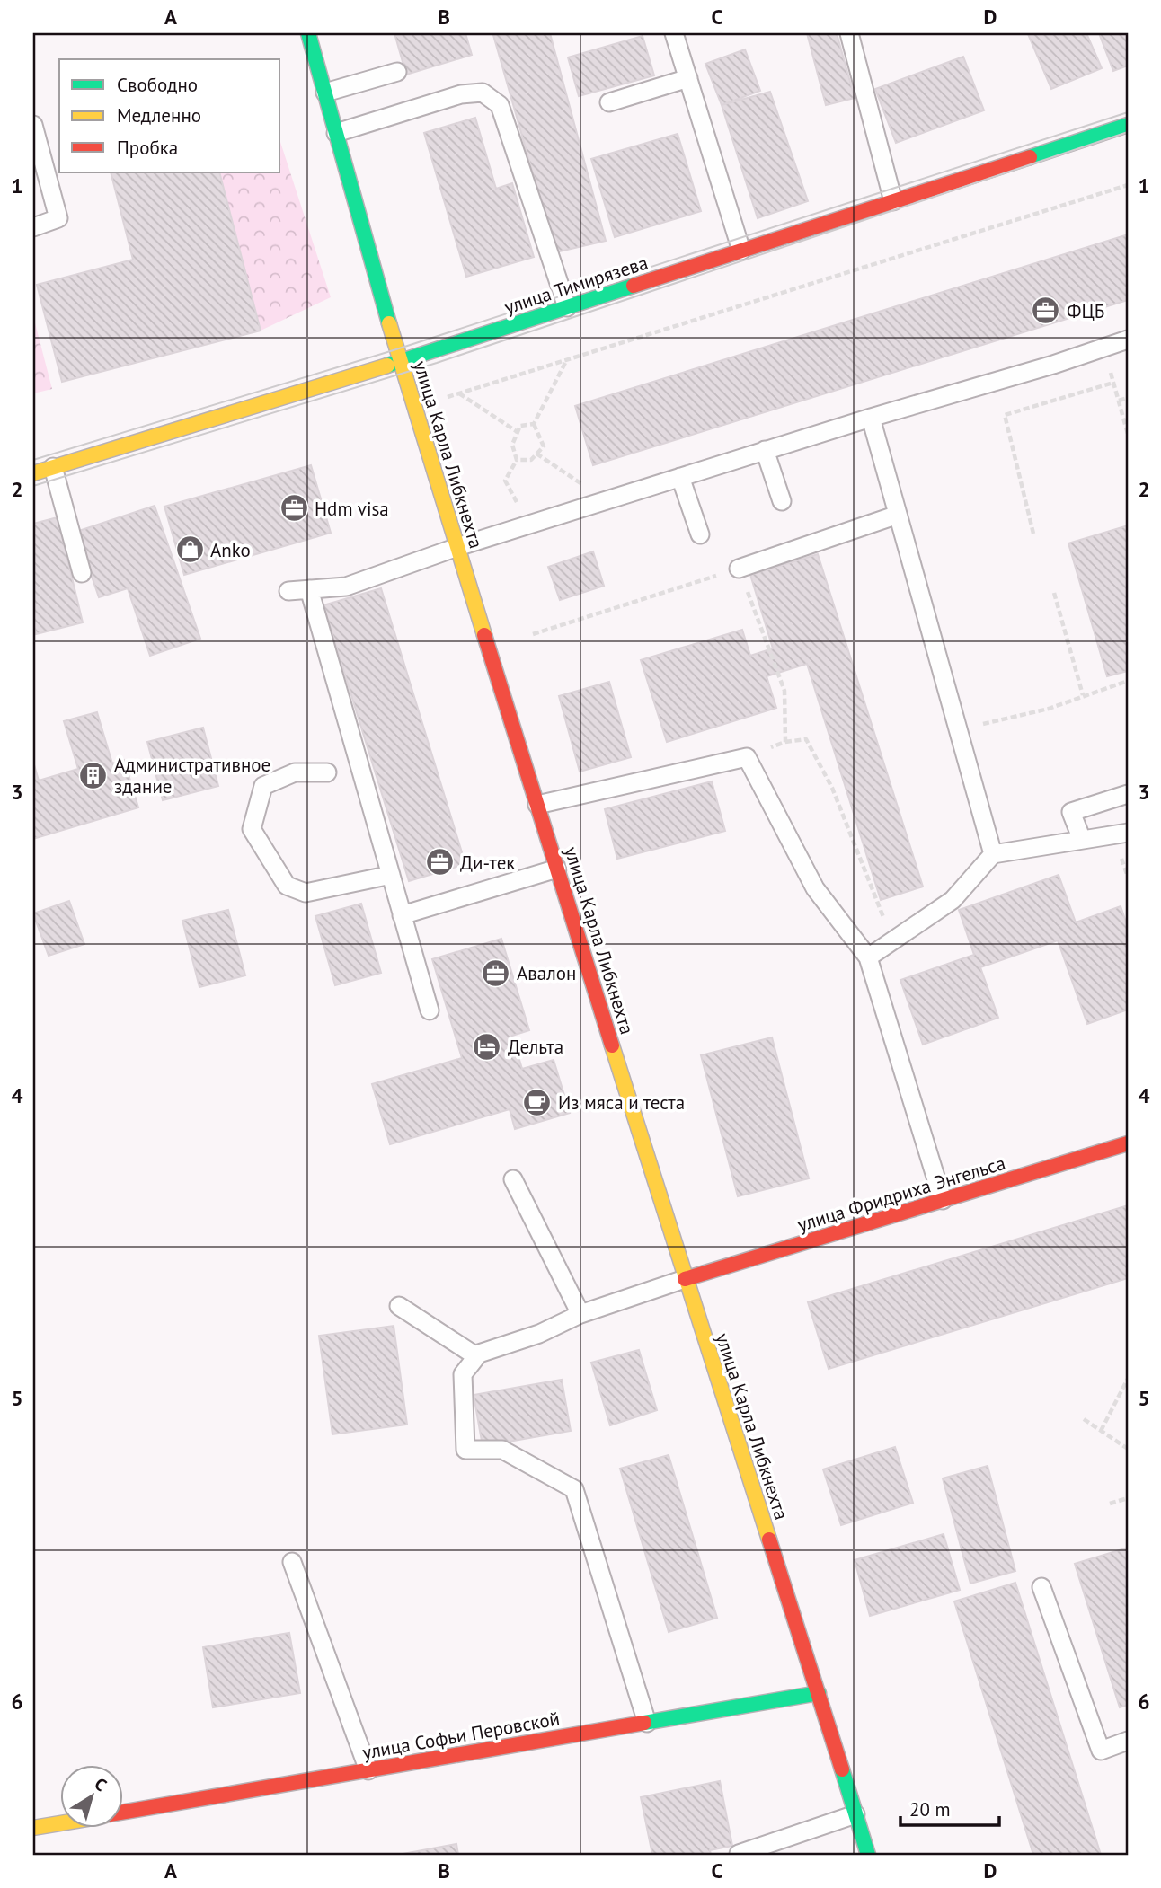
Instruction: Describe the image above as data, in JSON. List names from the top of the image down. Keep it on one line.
{"streets":{"street":["улица Тимирязева","улица Карла Либкнехта","улица Фридриха Энгельса","улица Софьи Перовской"]},"crossings":[["улица Тимирязева","улица Карла Либкнехта"],["улица Карла Либкнехта","улица Фридриха Энгельса"],["улица Карла Либкнехта","улица Софьи Перовской"]],"places":{"office":["ФЦБ","Hdm visa","Ди-тек","Авалон"],"shop":["Anko"],"building":["Административное здание"],"hotel":["Дельта"],"cafe":["Из мяса и теста"]},"legend":["Свободно","Медленно","Пробка"],"scale_bar":"20 m","north":"top right","grid":{"columns":["A","B","C","D"],"rows":["1","2","3","4","5","6"]}}
